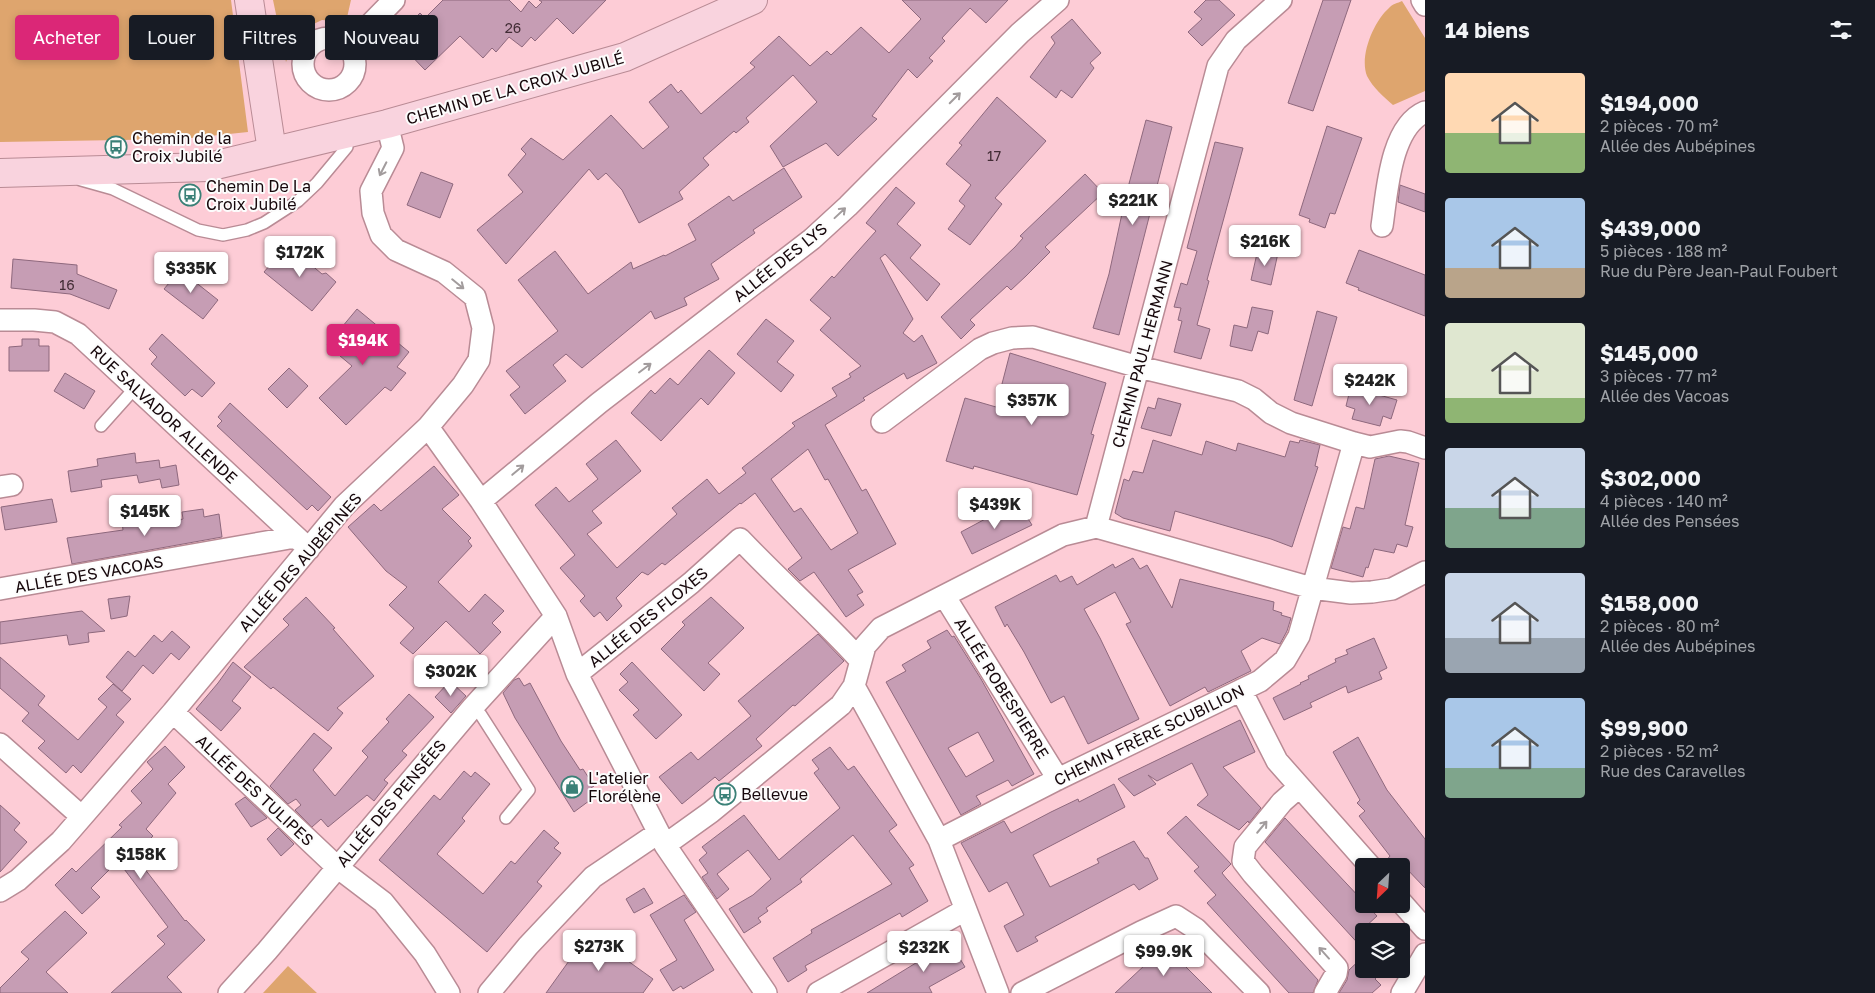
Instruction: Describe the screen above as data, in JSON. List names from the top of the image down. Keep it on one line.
{"streets":{"street":["CHEMIN DE LA CROIX JUBILÉ","ALLÉE DES LYS","CHEMIN PAUL HERMANN","RUE SALVADOR ALLENDE","ALLÉE DES AUBÉPINES","ALLÉE DES VACOAS","ALLÉE DES FLOXES","ALLÉE ROBESPIERRE","CHEMIN FRÈRE SCUBILION","ALLÉE DES TULIPES","ALLÉE DES PENSÉES"]},"crossings":[["CHEMIN DE LA CROIX JUBILÉ","ALLÉE DES AUBÉPINES"],["ALLÉE DES LYS","ALLÉE DES FLOXES"],["RUE SALVADOR ALLENDE","ALLÉE DES AUBÉPINES"],["RUE SALVADOR ALLENDE","ALLÉE DES VACOAS"],["ALLÉE DES AUBÉPINES","ALLÉE DES VACOAS"],["ALLÉE DES AUBÉPINES","ALLÉE DES FLOXES"],["ALLÉE DES AUBÉPINES","ALLÉE DES TULIPES"],["ALLÉE DES FLOXES","ALLÉE DES PENSÉES"],["ALLÉE ROBESPIERRE","CHEMIN FRÈRE SCUBILION"],["ALLÉE DES TULIPES","ALLÉE DES PENSÉES"]],"one_way":["ALLÉE DES LYS"],"places":{"bus stop":["Chemin de la Croix Jubilé","Chemin De La Croix Jubilé","Bellevue"],"shop":["L'atelier Florélène"]},"house_numbers":["26","17","16"],"north":"bottom left","page":{"heading":"14 biens","chip":["Acheter","Louer","Filtres","Nouveau"],"list":[{"name":"$194,000","note":"2 pièces · 70 m² · Allée des Aubépines"},{"name":"$439,000","note":"5 pièces · 188 m² · Rue du Père Jean-Paul Foubert"},{"name":"$145,000","note":"3 pièces · 77 m² · Allée des Vacoas"},{"name":"$302,000","note":"4 pièces · 140 m² · Allée des Pensées"},{"name":"$158,000","note":"2 pièces · 80 m² · Allée des Aubépines"},{"name":"$99,900","note":"2 pièces · 52 m² · Rue des Caravelles"}],"price":["$221K","$216K","$172K","$335K","$194K","$242K","$357K","$439K","$145K","$302K","$158K","$273K","$232K","$99.9K"]}}
